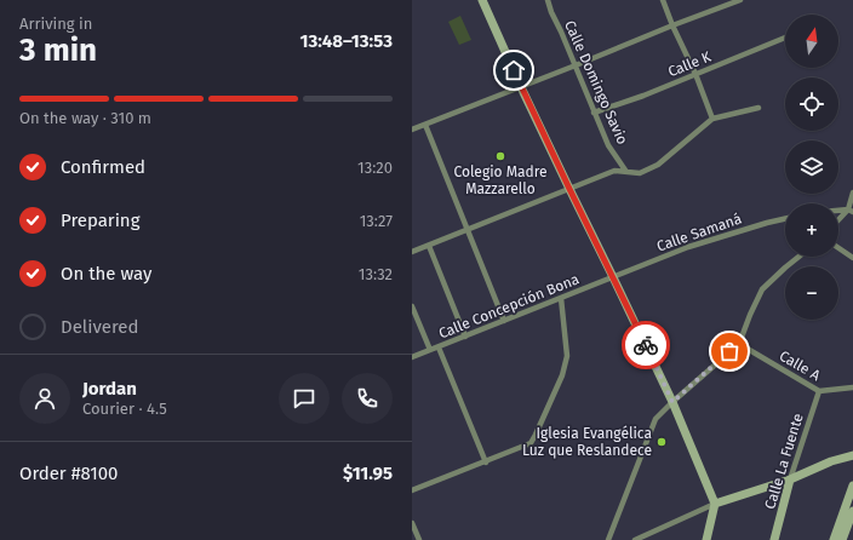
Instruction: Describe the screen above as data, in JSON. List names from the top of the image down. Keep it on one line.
{"streets":{"main road":["Calle La Fuente"],"street":["Calle K","Calle Domingo Savio","Calle Samaná","Calle Concepción Bona","Calle A"]},"crossings":[["Calle K","Calle Domingo Savio"],["Calle Samaná","Calle Concepción Bona"],["Calle A","Calle La Fuente"]],"places":["Colegio Madre Mazzarello","Iglesia Evangélica Luz que Reslandece"],"north":"top","page":{"heading":["3 min","Arriving in","13:48–13:53"],"panel":["Jordan","Courier · 4.5","Order #8100","$11.95"],"map_buttons":["+","−"],"bar":"On the way · 310 m","list":[["Confirmed","13:20"],["Preparing","13:27"],["On the way","13:32"],"Delivered"]}}
